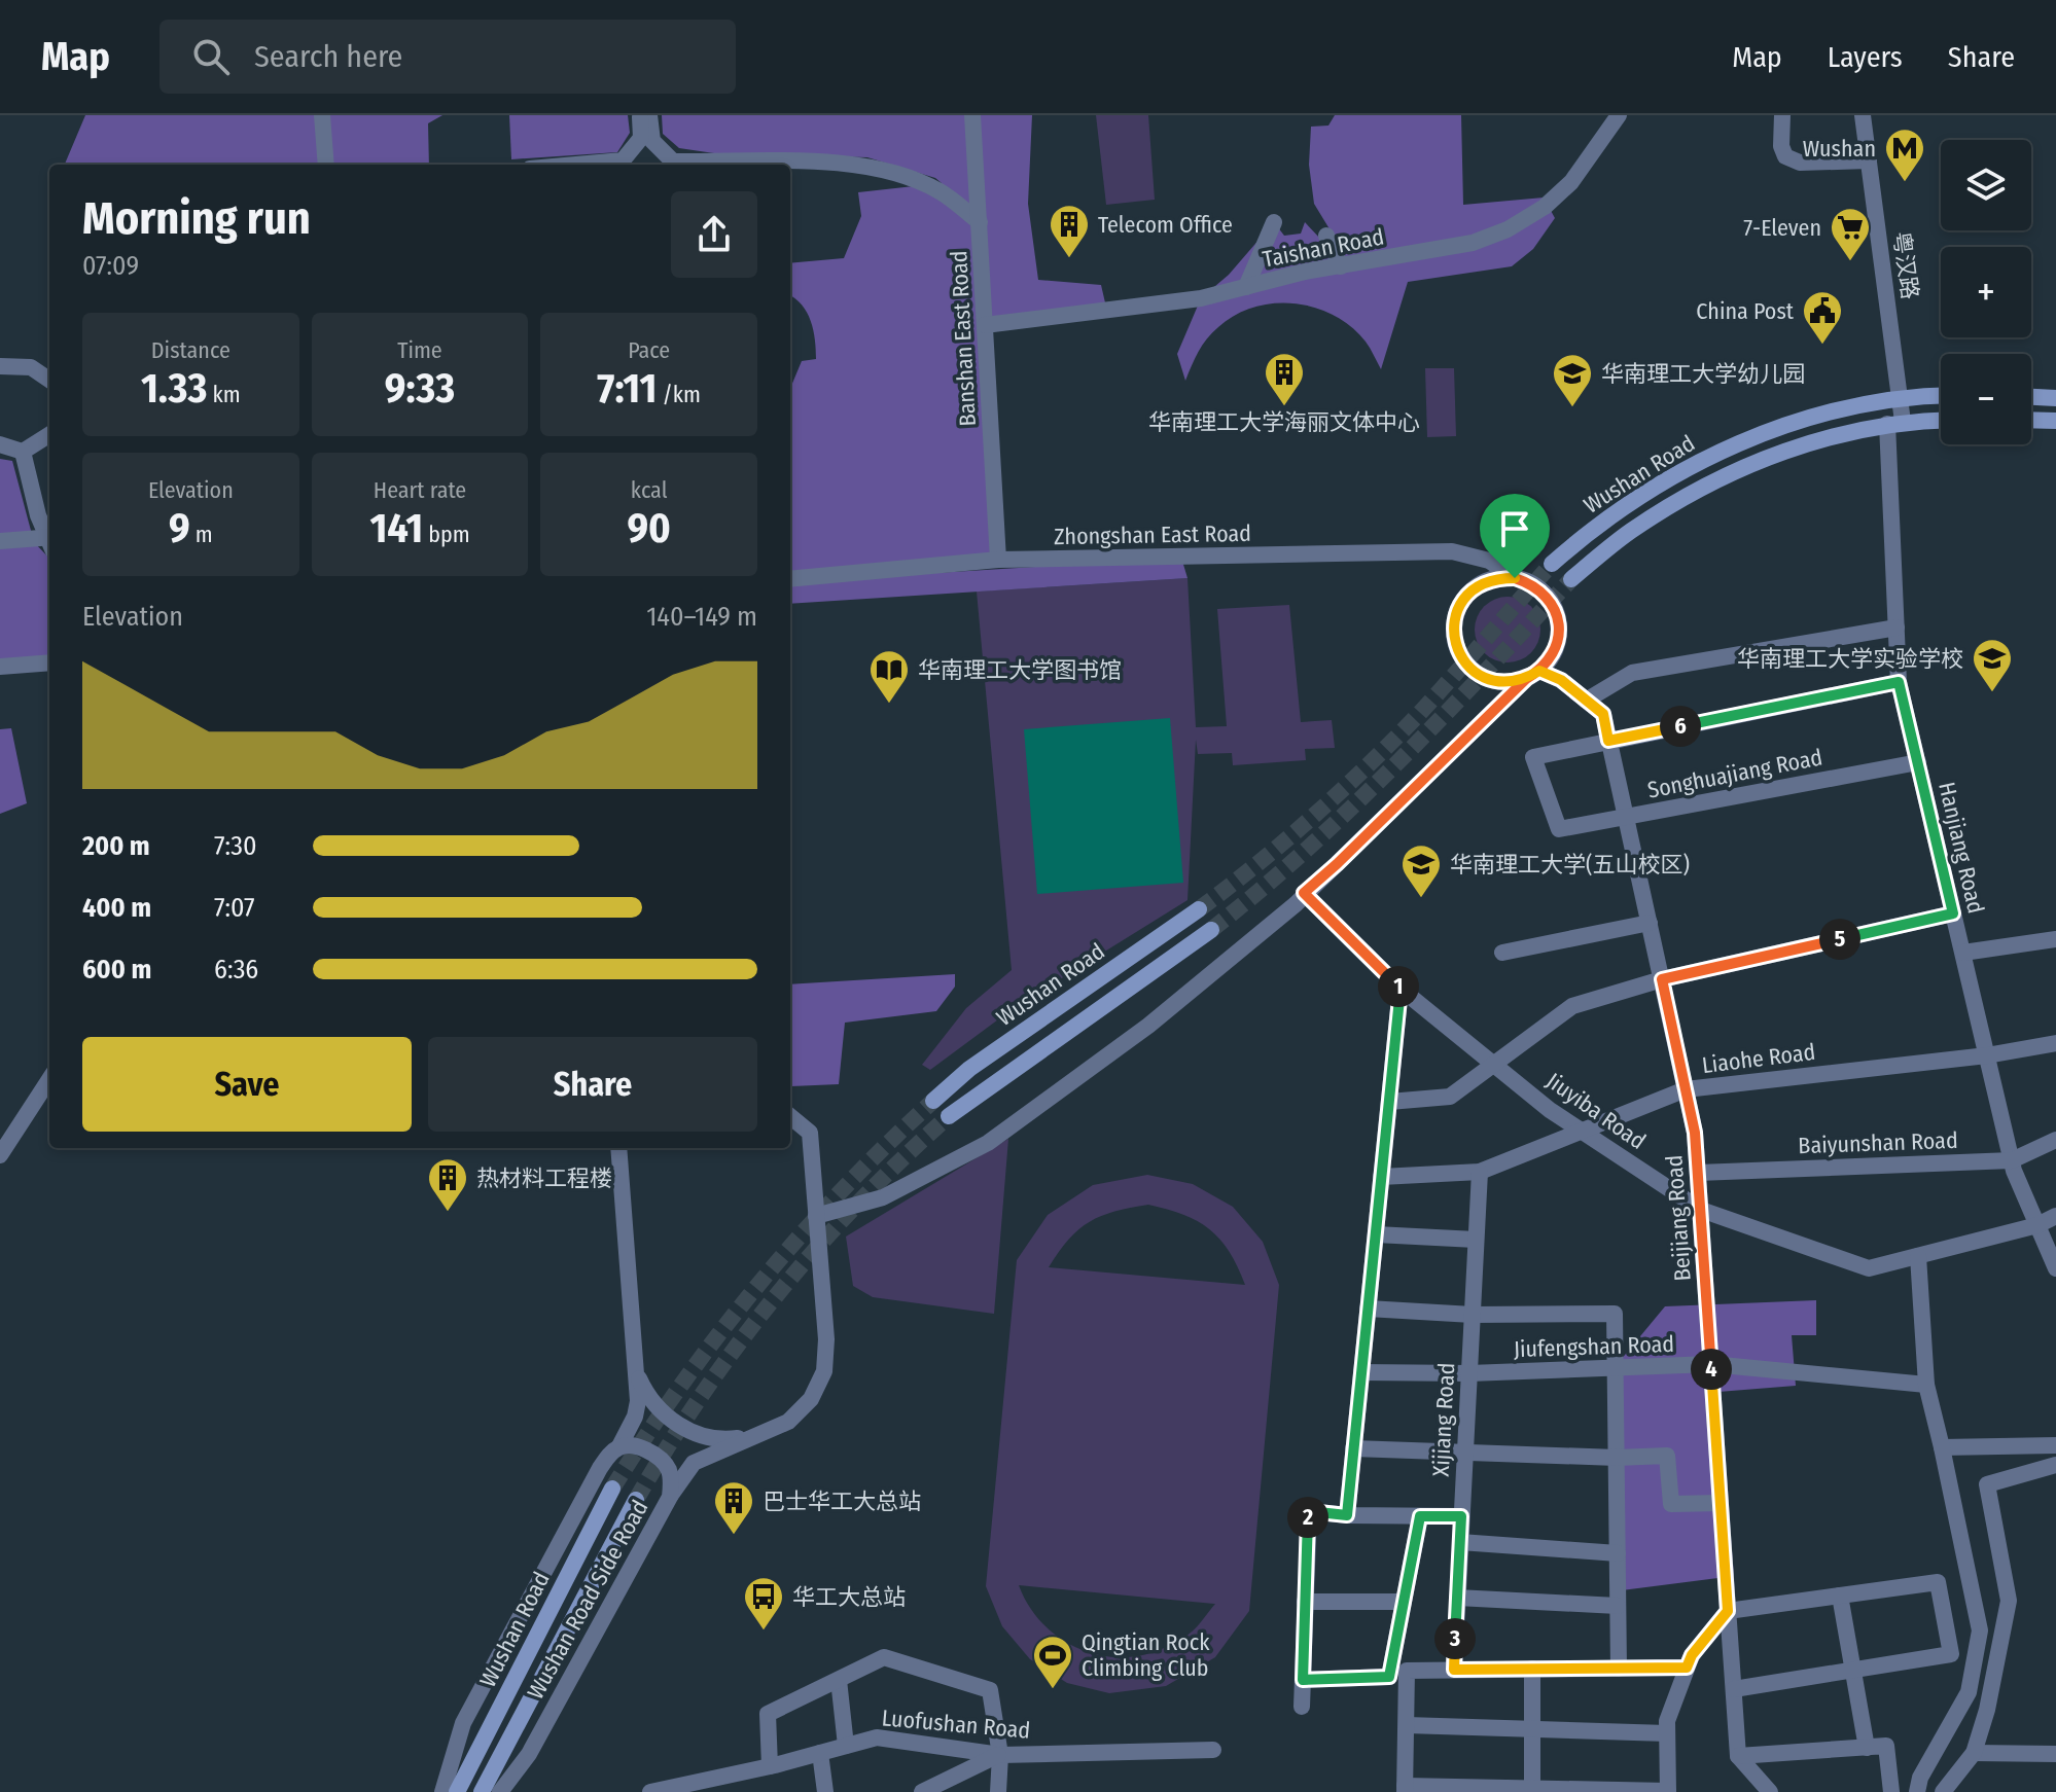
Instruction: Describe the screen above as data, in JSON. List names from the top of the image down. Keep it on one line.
{"streets":{"main road":["Wushan Road"],"street":["Taishan Road","粤汉路","Banshan East Road","Zhongshan East Road","Songhuajiang Road","Hanjiang Road","Liaohe Road","Jiuyiba Road","Baiyunshan Road","Beijiang Road","Jiufengshan Road","Xijiang Road","Wushan Road Side Road","Luofushan Road"]},"crossings":[["Taishan Road","Banshan East Road"],["粤汉路","Wushan Road"],["粤汉路","Hanjiang Road"],["Banshan East Road","Zhongshan East Road"],["Wushan Road","Hanjiang Road"],["Zhongshan East Road","Beijiang Road"],["Songhuajiang Road","Hanjiang Road"],["Songhuajiang Road","Beijiang Road"],["Hanjiang Road","Liaohe Road"],["Hanjiang Road","Jiuyiba Road"],["Hanjiang Road","Baiyunshan Road"],["Liaohe Road","Jiuyiba Road"],["Liaohe Road","Beijiang Road"],["Liaohe Road","Xijiang Road"],["Jiuyiba Road","Beijiang Road"],["Baiyunshan Road","Beijiang Road"],["Beijiang Road","Jiufengshan Road"],["Jiufengshan Road","Xijiang Road"]],"places":{"metro station":["Wushan"],"building":["Telecom Office","华南理工大学海丽文体中心","热材料工程楼","巴士华工大总站"],"supermarket":["7-Eleven"],"public building":["China Post"],"school or university":["华南理工大学幼儿园","华南理工大学实验学校","华南理工大学(五山校区)"],"library":["华南理工大学图书馆"],"bus stop":["华工大总站"],"sports":["Qingtian Rock Climbing Club"]},"page":{"header":"Map","search":"Search here","nav":["Map","Layers","Share"],"map_buttons":["+","−"],"heading":["Morning run","07:09"],"stats":[["Distance","1.33 km"],["Time","9:33"],["Pace","7:11 /km"],["Elevation","9 m"],["Heart rate","141 bpm"],["kcal","90"]],"chart":["Elevation","140–149 m"],"pins":["6","5","1","4","2","3"],"list":[{"name":"200 m","note":"7:30"},{"name":"400 m","note":"7:07"},{"name":"600 m","note":"6:36"}],"buttons":["Save","Share"]}}
